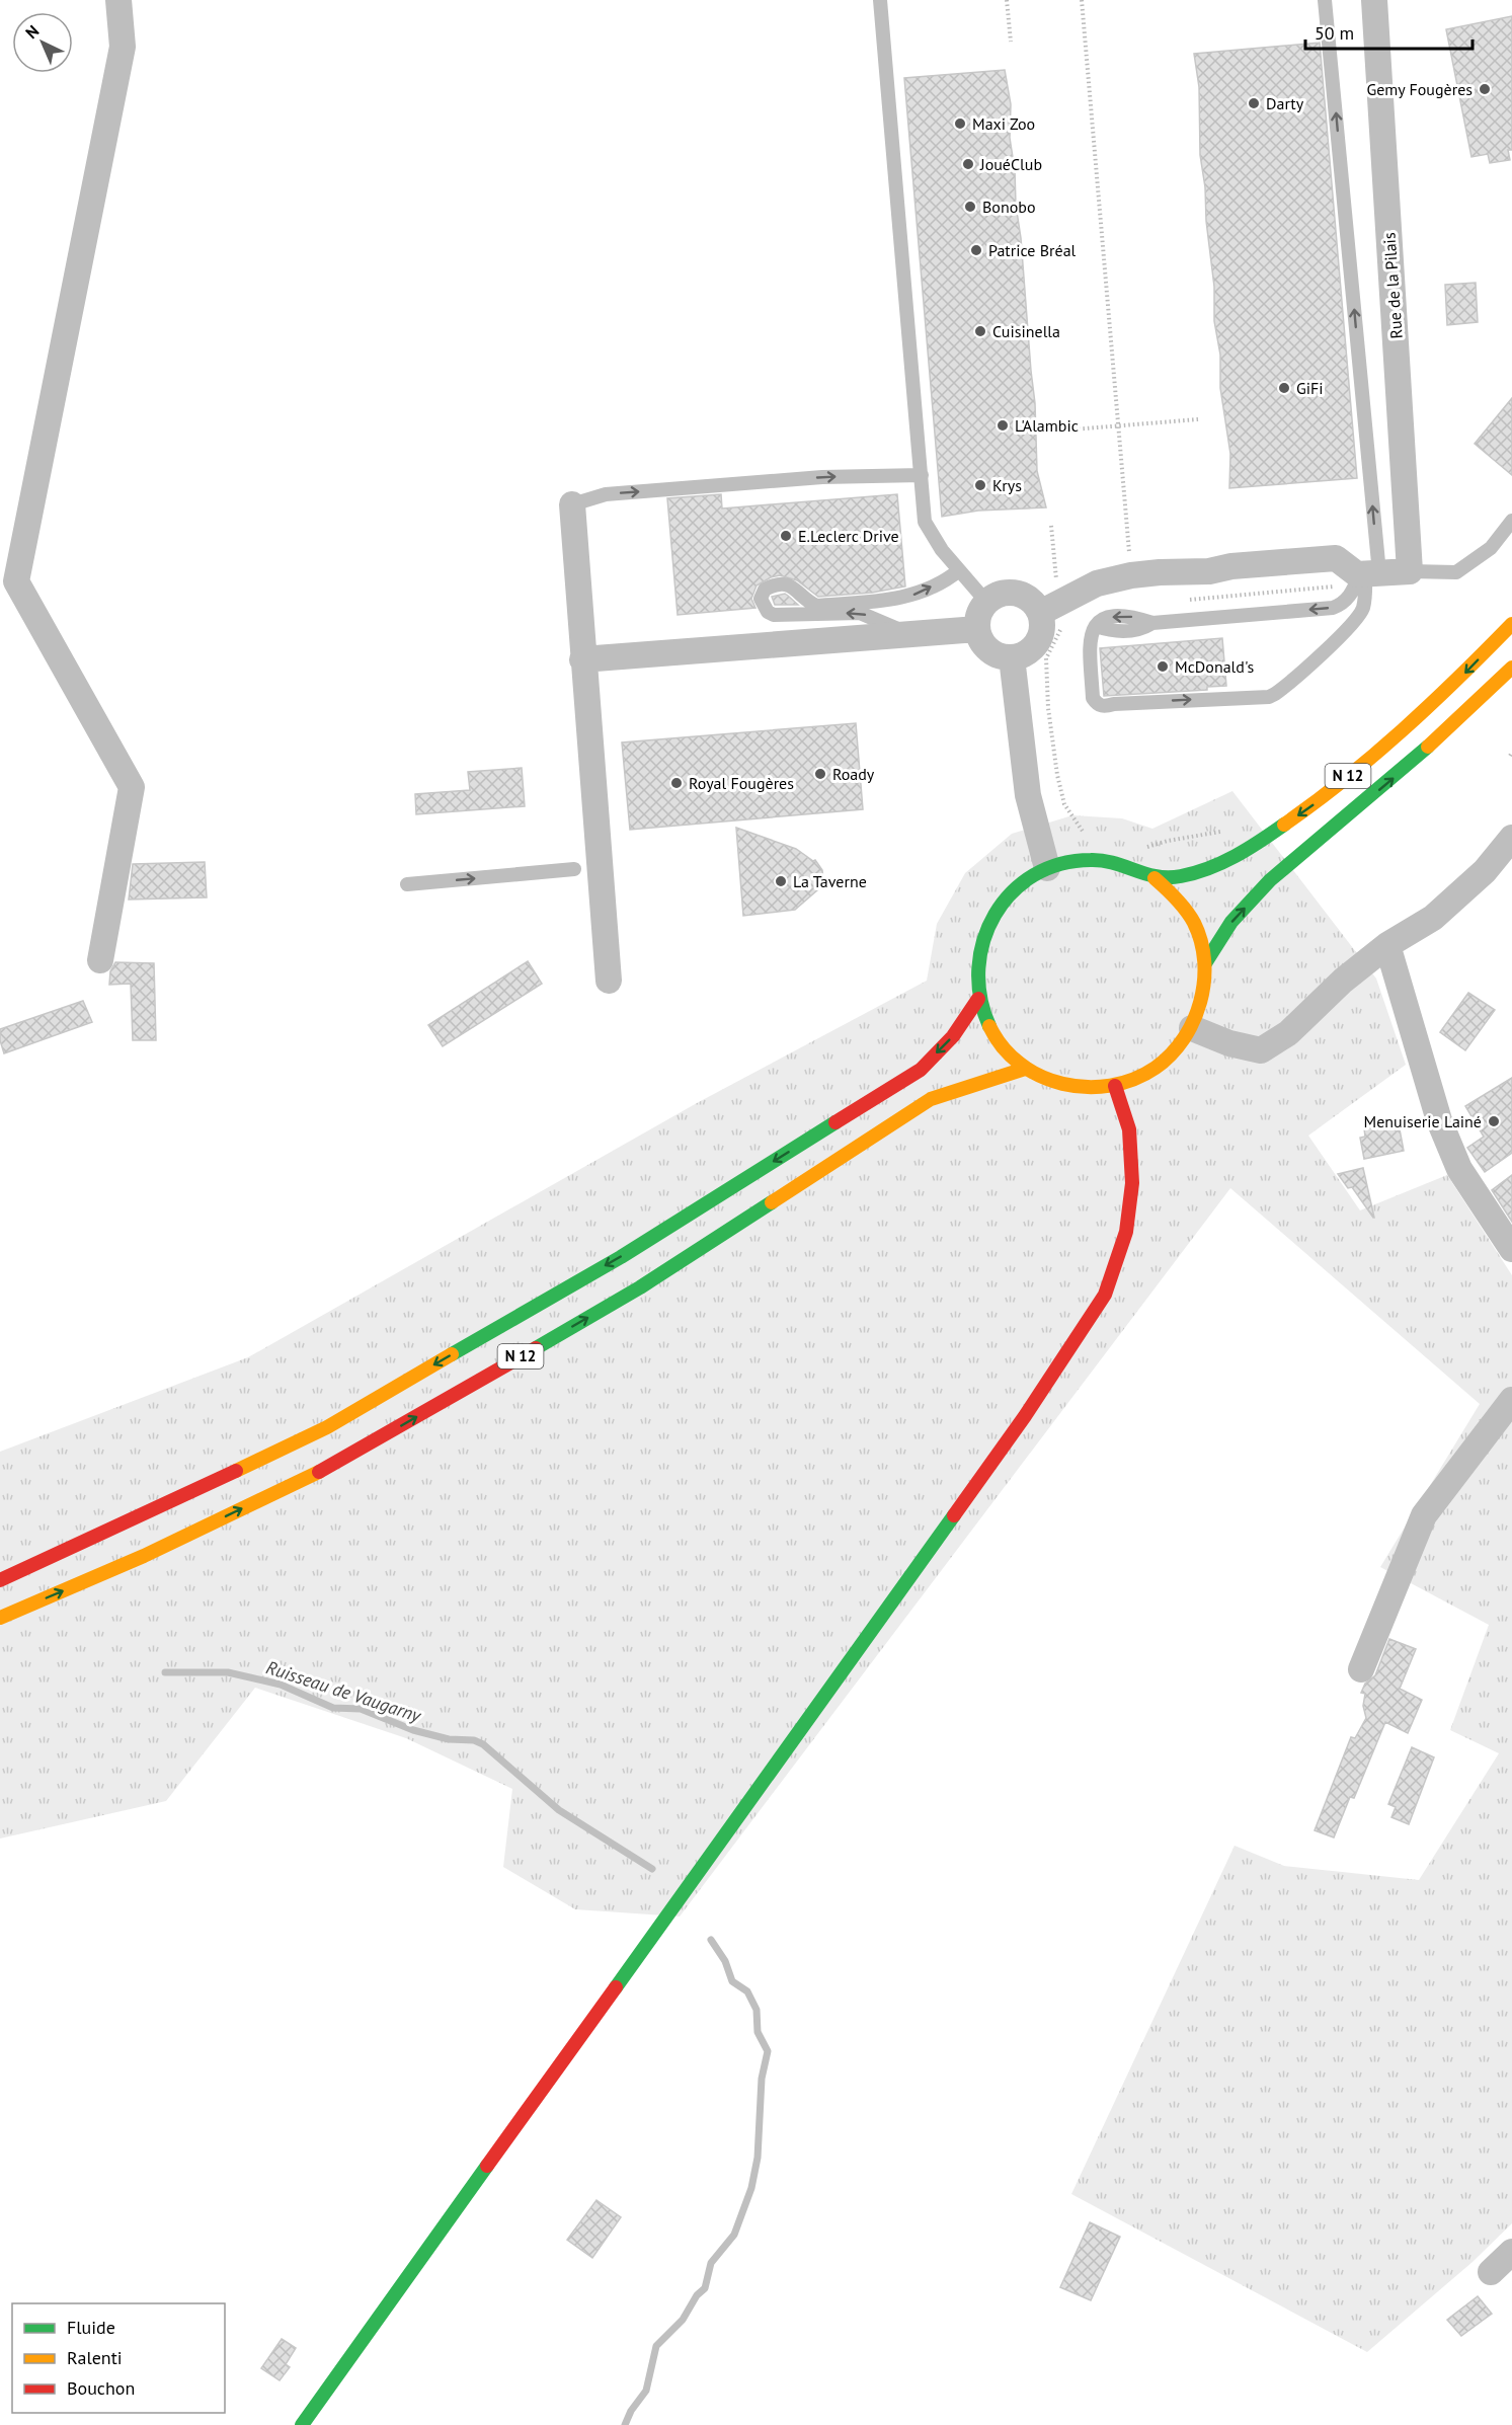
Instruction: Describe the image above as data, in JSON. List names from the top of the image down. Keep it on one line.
{"streets":{"main road":["N 12"],"street":["Rue de la Pilais"]},"water":["Ruisseau de Vaugarny"],"places":["Gemy Fougères","Darty","Maxi Zoo","JouéClub","Bonobo","Patrice Bréal","Cuisinella","GiFi","L'Alambic","Krys","E.Leclerc Drive","McDonald's","Roady","Royal Fougères","La Taverne","Menuiserie Lainé"],"legend":["Fluide","Ralenti","Bouchon"],"scale_bar":"50 m","north":"top left"}
